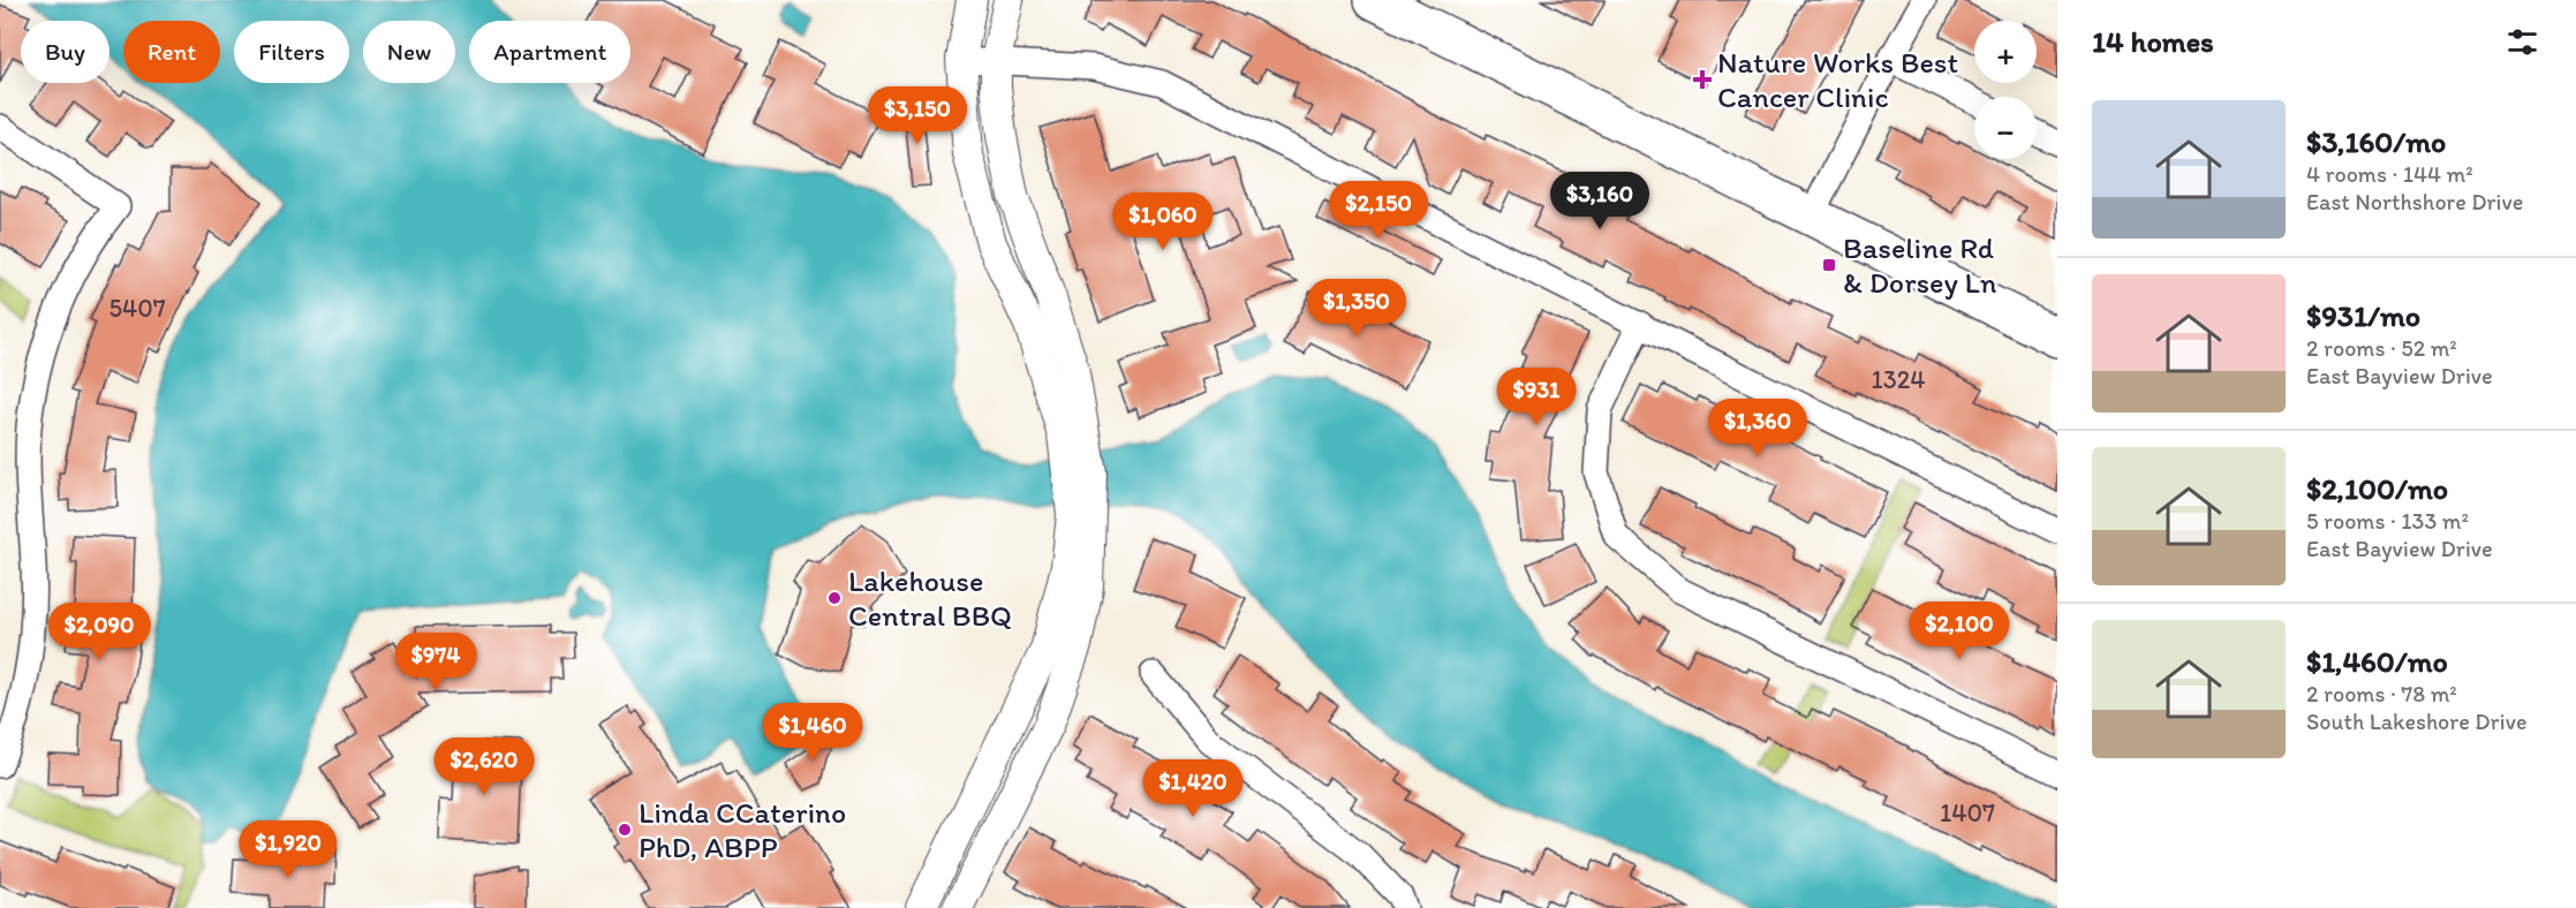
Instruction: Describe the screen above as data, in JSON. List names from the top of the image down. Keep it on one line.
{"places":{"health":["Nature Works Best Cancer Clinic"],"transit":["Baseline Rd & Dorsey Ln"],"other":["Lakehouse Central BBQ","Linda CCaterino PhD, ABPP"]},"house_numbers":["5407","1324","1407"],"page":{"heading":"14 homes","map_buttons":["+","−"],"chip":["Buy","Rent","Filters","New","Apartment"],"list":[{"name":"$3,160/mo","note":"4 rooms · 144 m² · East Northshore Drive"},{"name":"$931/mo","note":"2 rooms · 52 m² · East Bayview Drive"},{"name":"$2,100/mo","note":"5 rooms · 133 m² · East Bayview Drive"},{"name":"$1,460/mo","note":"2 rooms · 78 m² · South Lakeshore Drive"}],"price":["$3,150","$3,160","$2,150","$1,060","$1,350","$931","$1,360","$2,100","$2,090","$974","$1,460","$2,620","$1,420","$1,920"]}}
